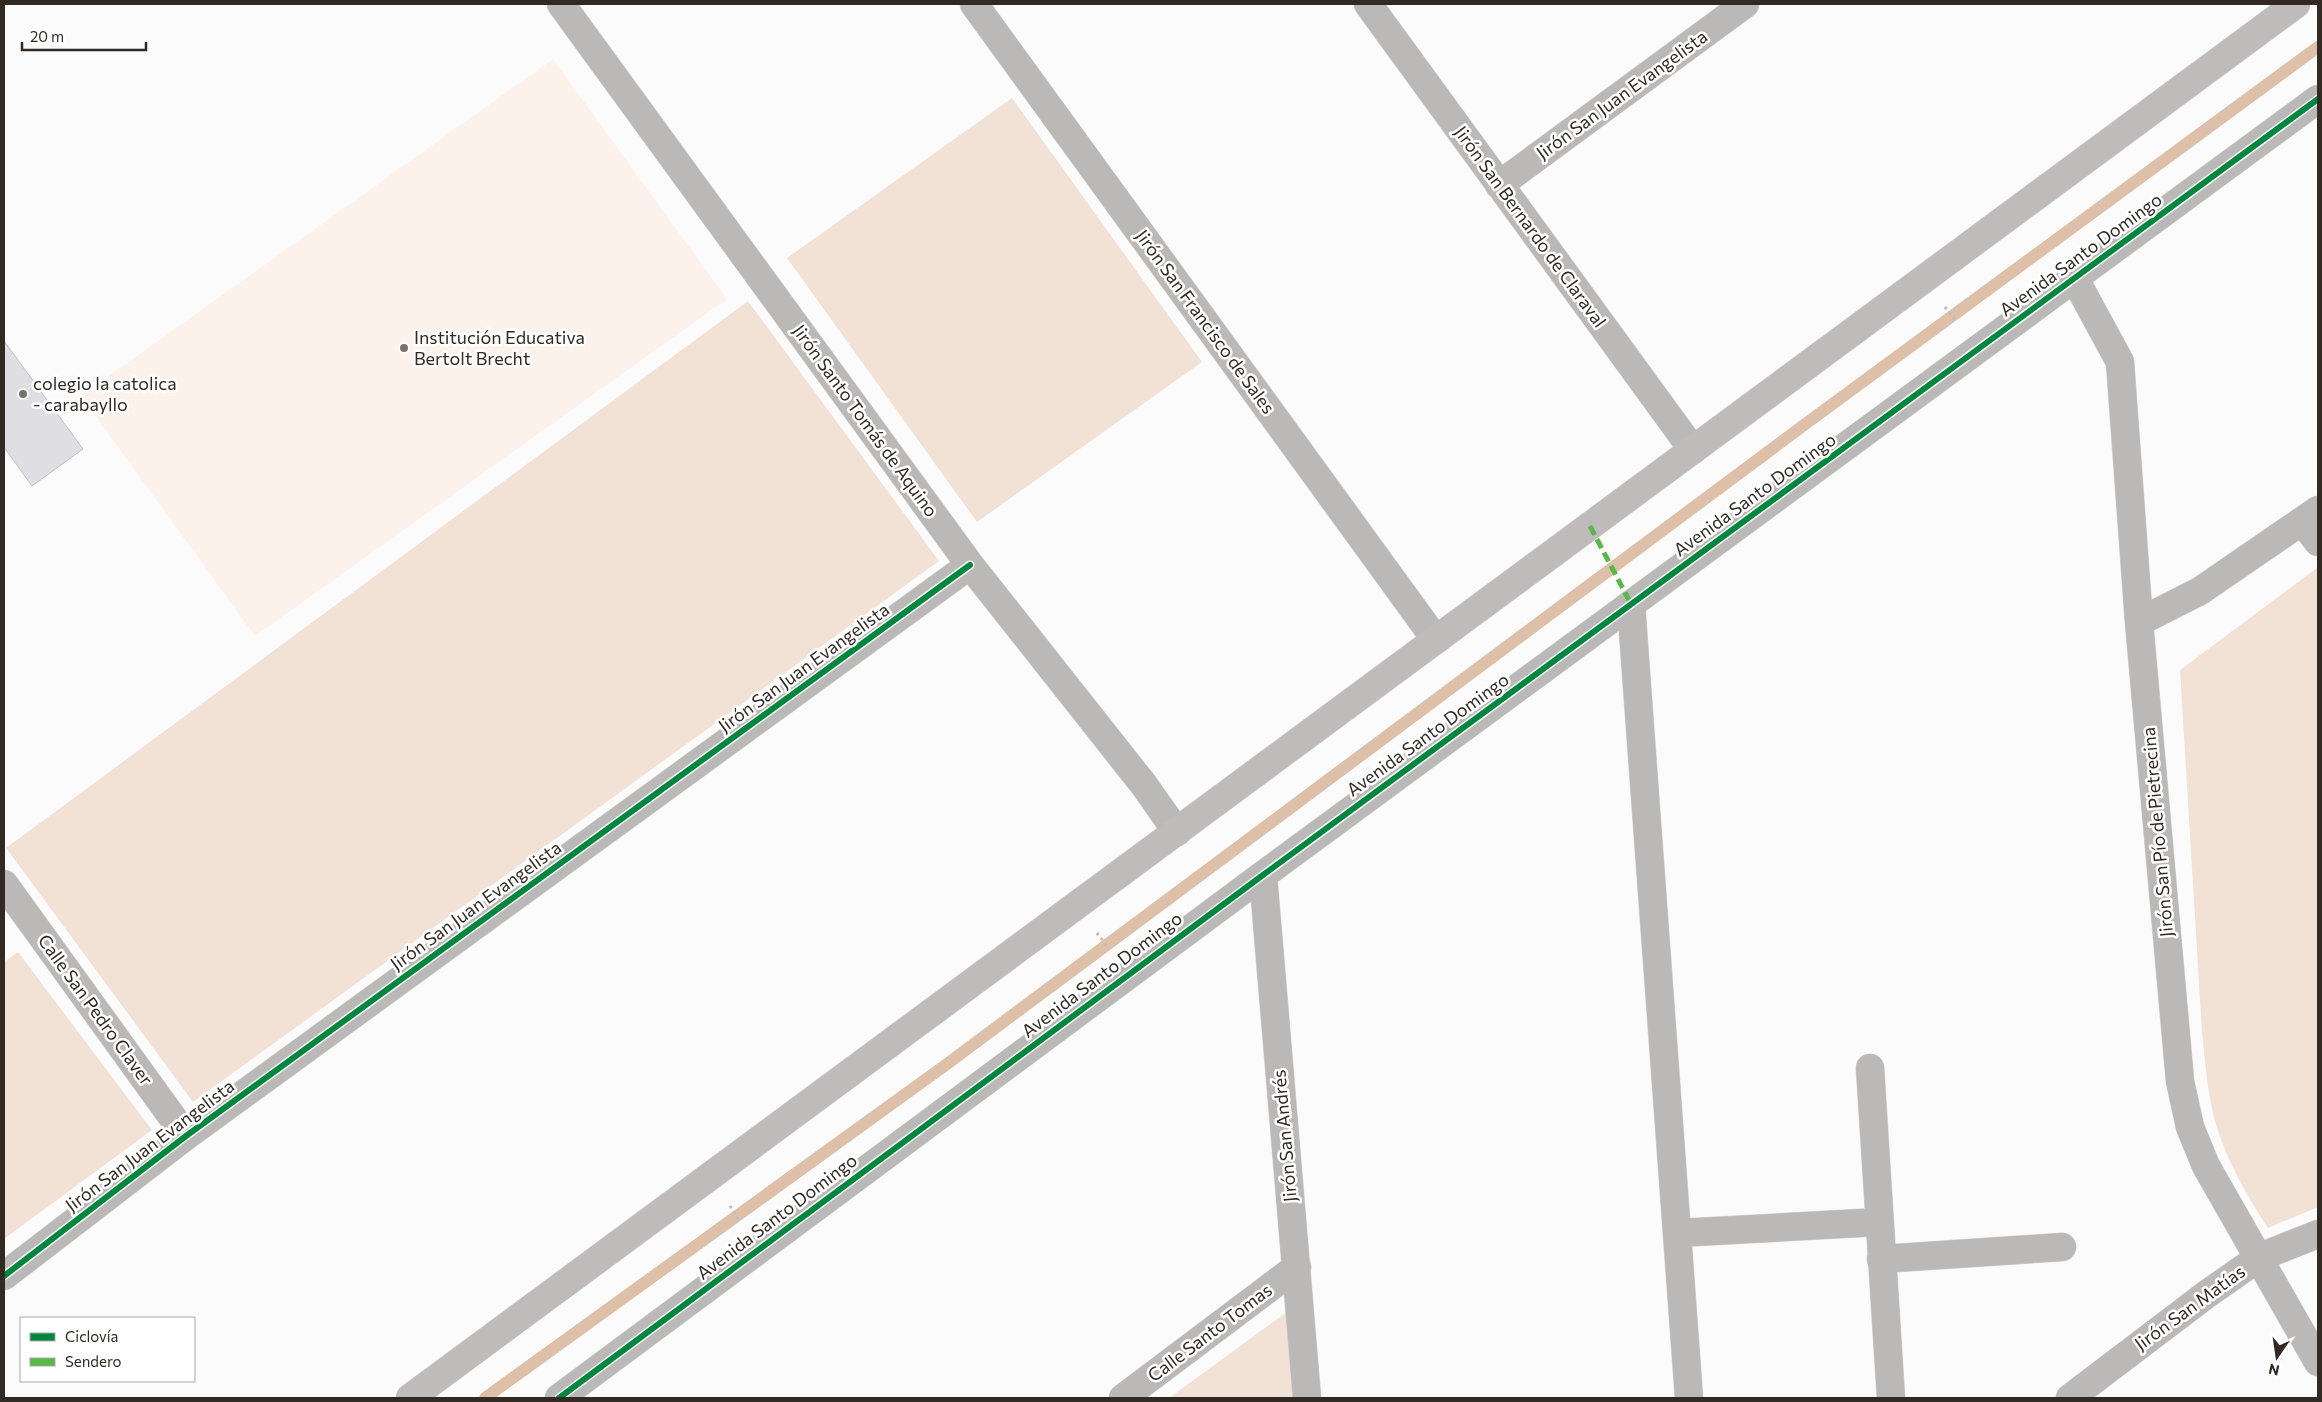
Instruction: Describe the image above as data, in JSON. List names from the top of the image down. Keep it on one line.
{"streets":{"street":["Jirón San Juan Evangelista","Jirón San Bernardo de Claraval","Avenida Santo Domingo","Jirón San Francisco de Sales","Jirón Santo Tomás de Aquino","Jirón San Pío de Pietrecina","Calle San Pedro Claver","Jirón San Andrés","Jirón San Matías","Calle Santo Tomas"]},"crossings":[["Jirón San Juan Evangelista","Jirón San Bernardo de Claraval"],["Jirón San Juan Evangelista","Jirón Santo Tomás de Aquino"],["Jirón San Juan Evangelista","Calle San Pedro Claver"],["Avenida Santo Domingo","Jirón San Pío de Pietrecina"],["Avenida Santo Domingo","Jirón San Andrés"],["Jirón San Pío de Pietrecina","Jirón San Matías"],["Jirón San Andrés","Calle Santo Tomas"]],"places":["Institución Educativa Bertolt Brecht","colegio la catolica - carabayllo"],"legend":["Ciclovía","Sendero"],"scale_bar":"20 m","north":"bottom"}
